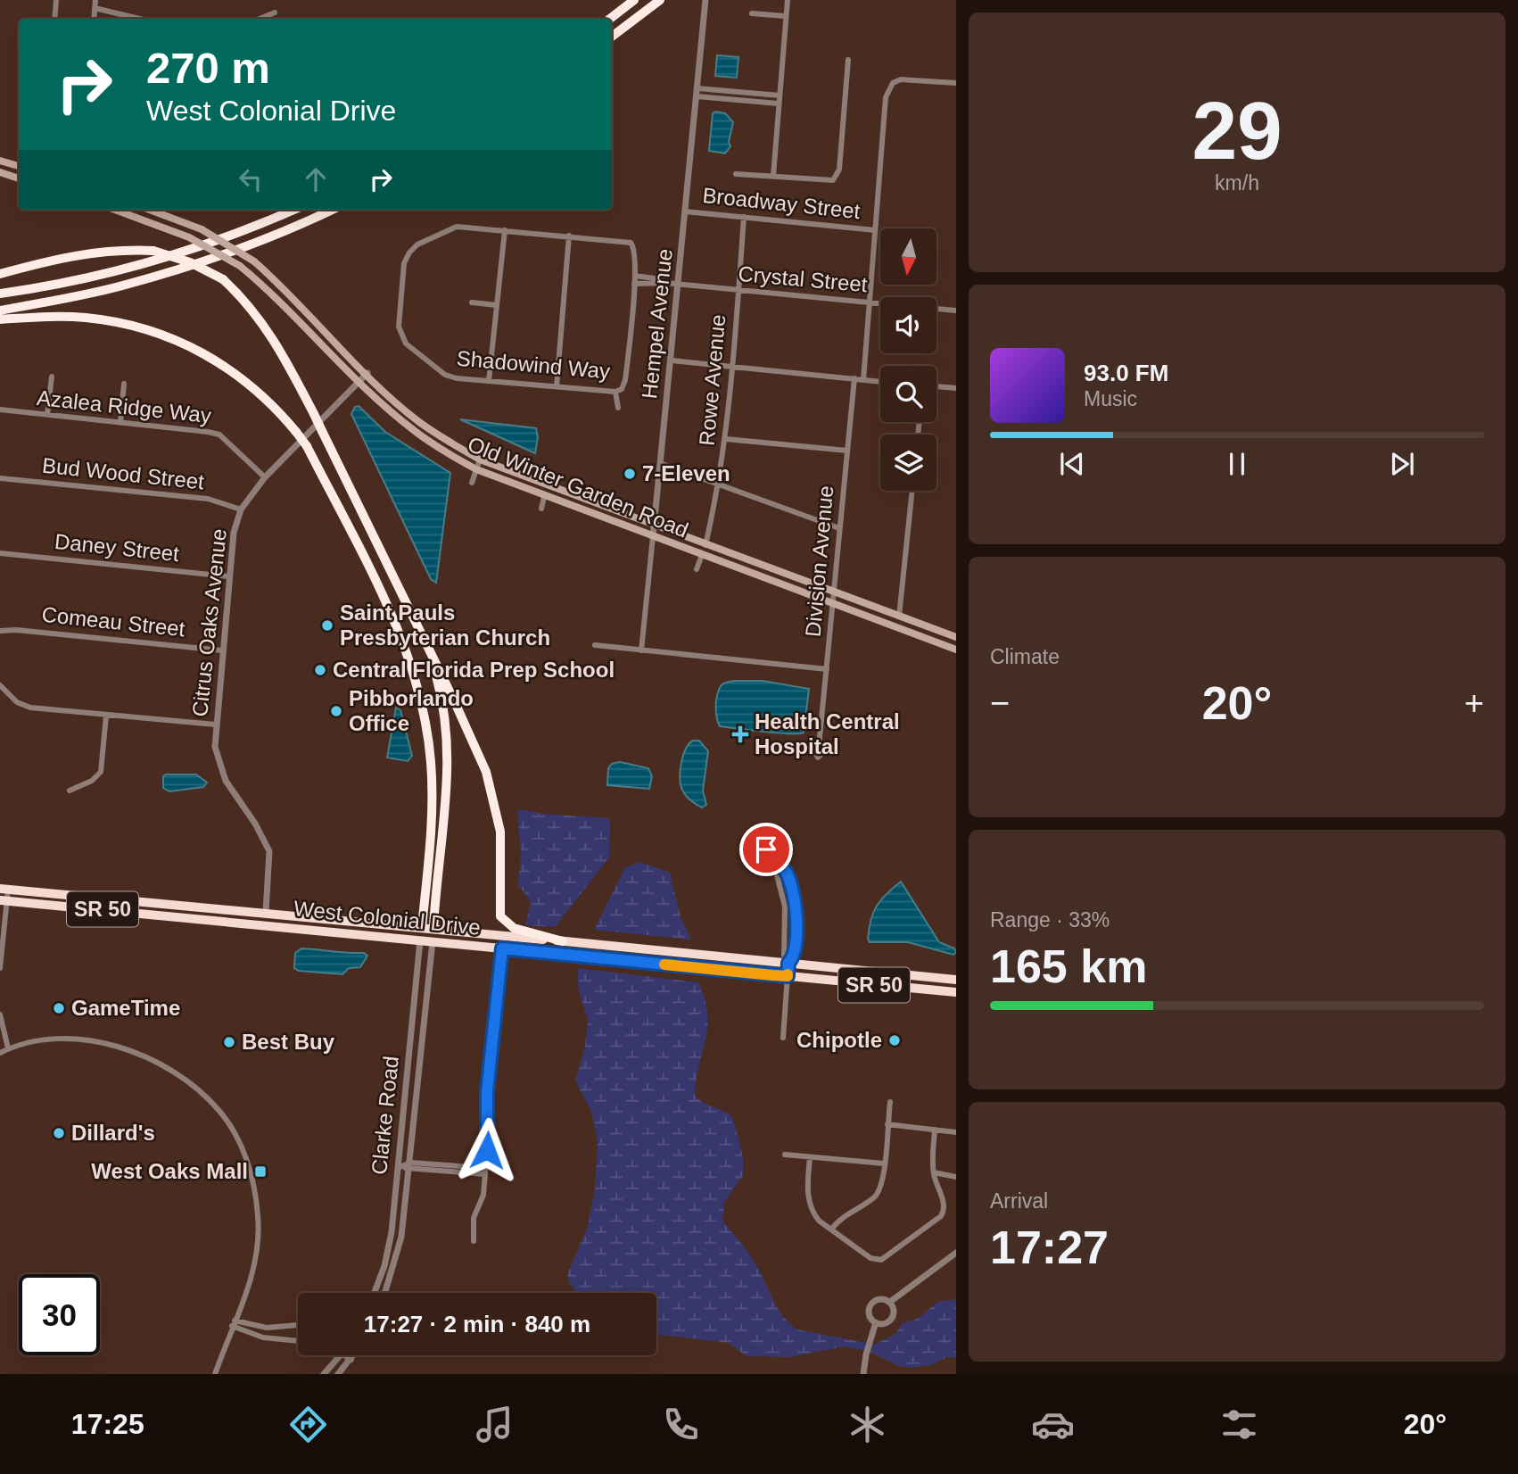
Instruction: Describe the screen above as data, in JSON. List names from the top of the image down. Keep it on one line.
{"streets":{"highway":["SR 50","West Colonial Drive","Clarke Road"],"main road":["Old Winter Garden Road"],"street":["Broadway Street","Crystal Street","Hempel Avenue","Shadowind Way","Rowe Avenue","Azalea Ridge Way","Bud Wood Street","Daney Street","Division Avenue","Comeau Street","Citrus Oaks Avenue"]},"crossings":[["Broadway Street","Hempel Avenue"],["Broadway Street","Rowe Avenue"],["Crystal Street","Hempel Avenue"],["Crystal Street","Rowe Avenue"],["Hempel Avenue","Old Winter Garden Road"],["Rowe Avenue","Old Winter Garden Road"],["Azalea Ridge Way","Citrus Oaks Avenue"],["Bud Wood Street","Citrus Oaks Avenue"],["Old Winter Garden Road","Division Avenue"],["Old Winter Garden Road","Citrus Oaks Avenue"],["Daney Street","Citrus Oaks Avenue"],["Comeau Street","Citrus Oaks Avenue"],["Citrus Oaks Avenue","West Colonial Drive"],["West Colonial Drive","Clarke Road"]],"places":{"other":["7-Eleven","Saint Pauls Presbyterian Church","Central Florida Prep School","Pibborlando Office","GameTime","Chipotle","Best Buy","Dillard's"],"health":["Health Central Hospital"],"transit":["West Oaks Mall"]},"north":"bottom","page":{"tile":[["29","km/h"],"Climate",["Range · 33%","165 km"],["Arrival","17:27"]],"turn":["270 m","West Colonial Drive"],"song":["93.0 FM","Music"],"heat":["−","20°","+"],"limit":"30","trip":"17:27 · 2 min · 840 m","tabs":["17:25","20°"]}}
